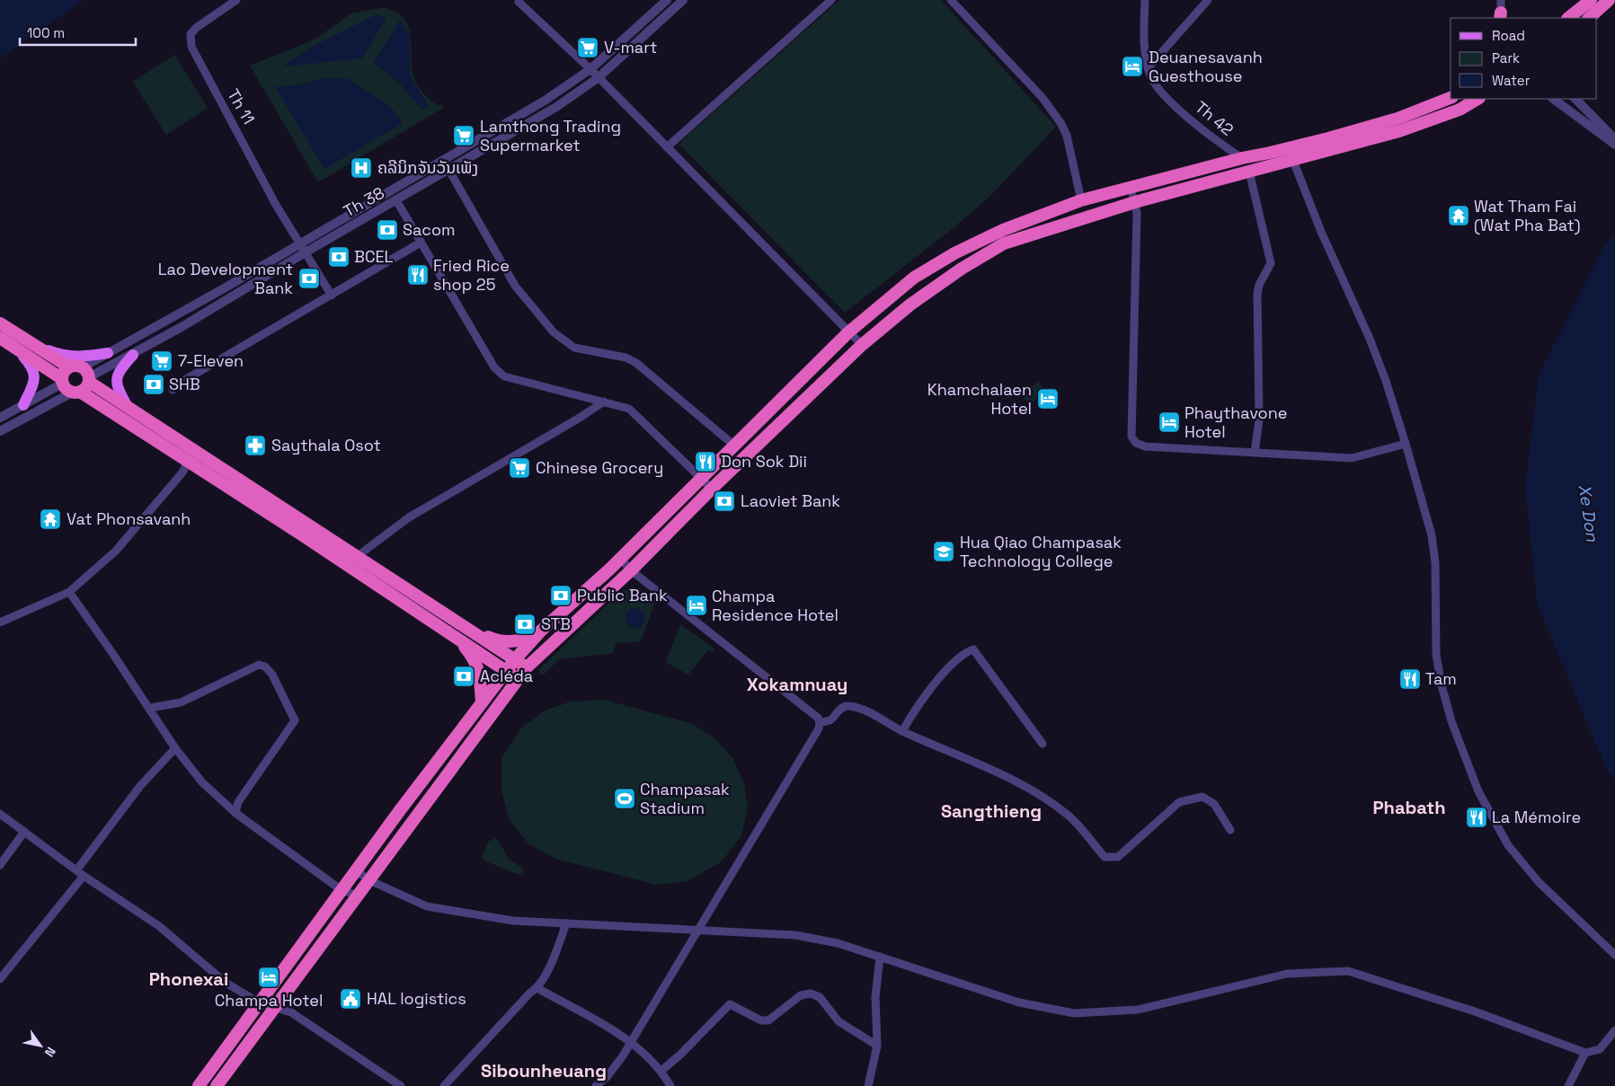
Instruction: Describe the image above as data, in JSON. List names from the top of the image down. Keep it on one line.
{"streets":{"street":["Th 11","Th 42","Th 38"]},"crossings":[["Th 11","Th 38"]],"districts":["Xokamnuay","Phabath","Sangthieng","Phonexai","Sibounheuang"],"water":["Xe Don"],"places":{"supermarket":["V-mart","Lamthong Trading Supermarket","7-Eleven","Chinese Grocery"],"hotel":["Deuanesavanh Guesthouse","Khamchalaen Hotel","Phaythavone Hotel","Champa Residence Hotel","Champa Hotel"],"hospital":["ຄລີນິກຈັນວັນເພັງ"],"temple":["Wat Tham Fai (Wat Pha Bat)","Vat Phonsavanh"],"bank":["Sacom","BCEL","Lao Development Bank","SHB","Laoviet Bank","Public Bank","STB","Acléda"],"restaurant":["Fried Rice shop 25","Don Sok Dii","Tam","La Mémoire"],"pharmacy":["Saythala Osot"],"school or university":["Hua Qiao Champasak Technology College"],"sports":["Champasak Stadium"],"public building":["HAL logistics"]},"legend":["Road","Park","Water"],"scale_bar":"100 m","north":"bottom right"}
